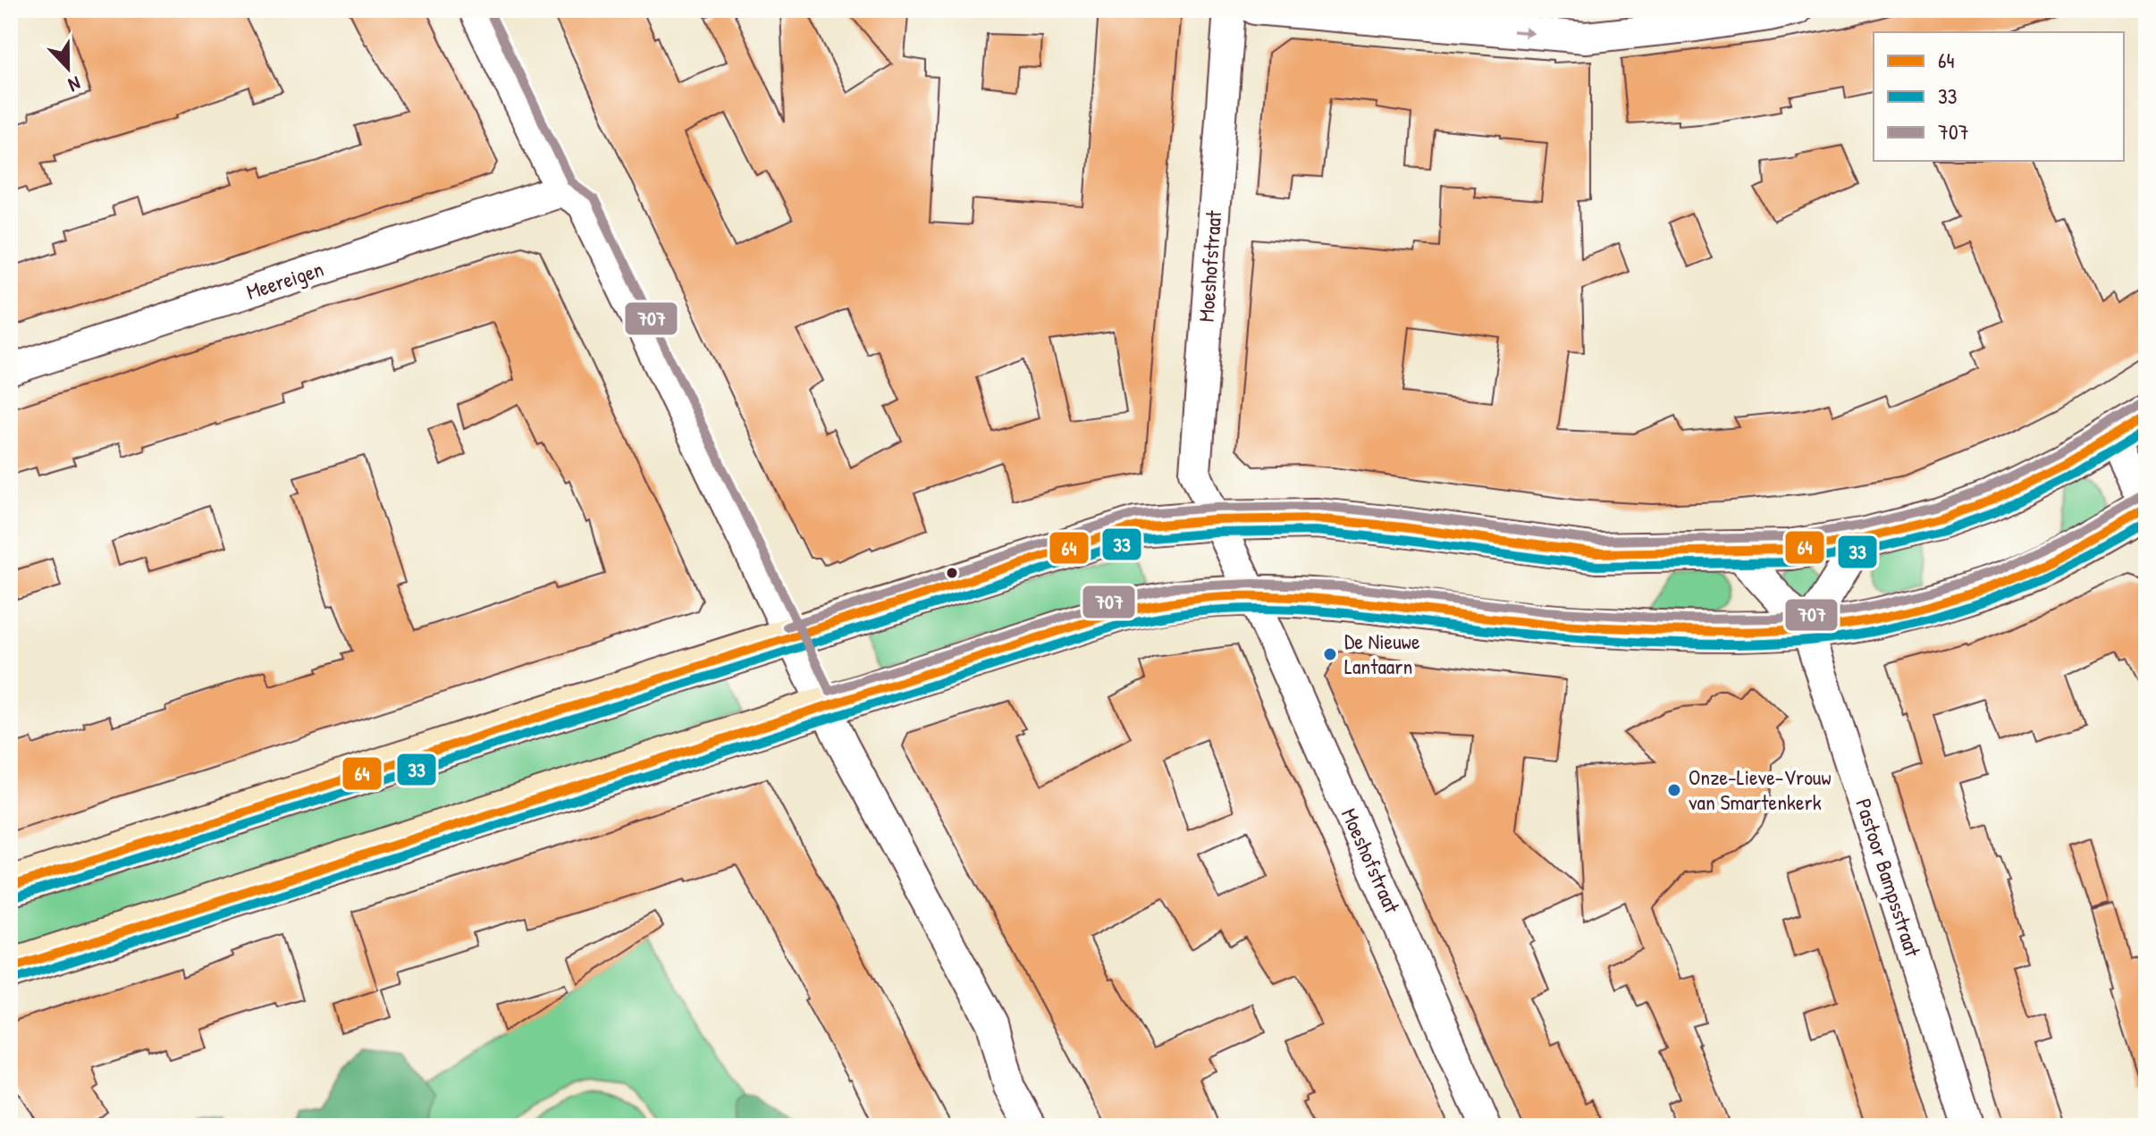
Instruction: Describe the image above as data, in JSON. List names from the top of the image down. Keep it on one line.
{"streets":{"street":["Moeshofstraat","Meereigen","Pastoor Bampsstraat"]},"places":["De Nieuwe Lantaarn","Onze-Lieve-Vrouw van Smartenkerk"],"lines":["transit line 707","transit line 64","transit line 33"],"legend":["64","33","707"],"north":"bottom"}
